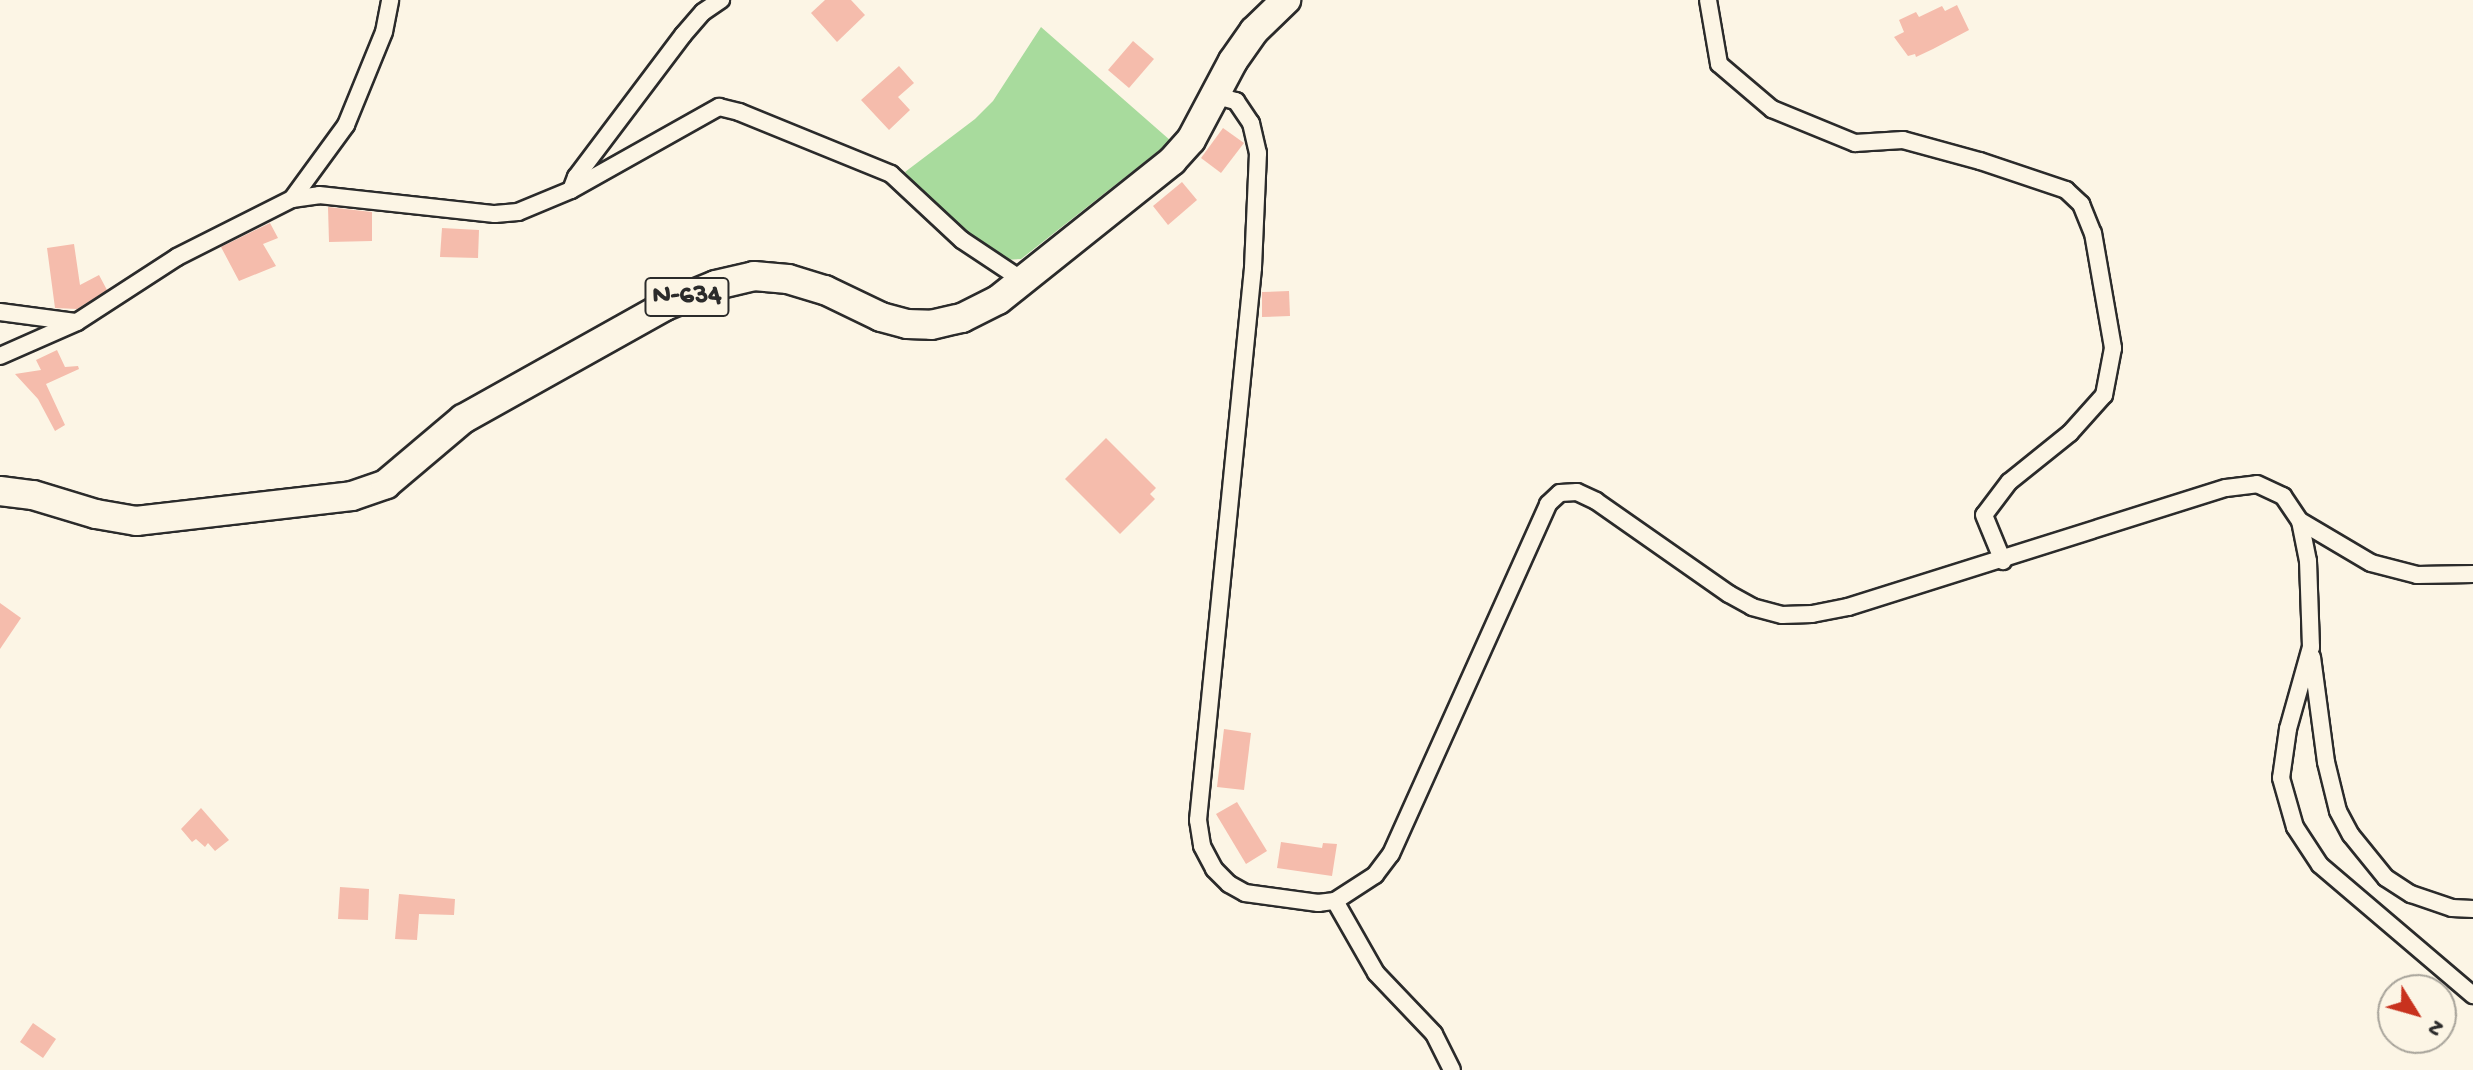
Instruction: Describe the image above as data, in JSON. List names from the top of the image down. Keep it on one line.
{"streets":{"highway":["N-634"]},"north":"bottom right"}
